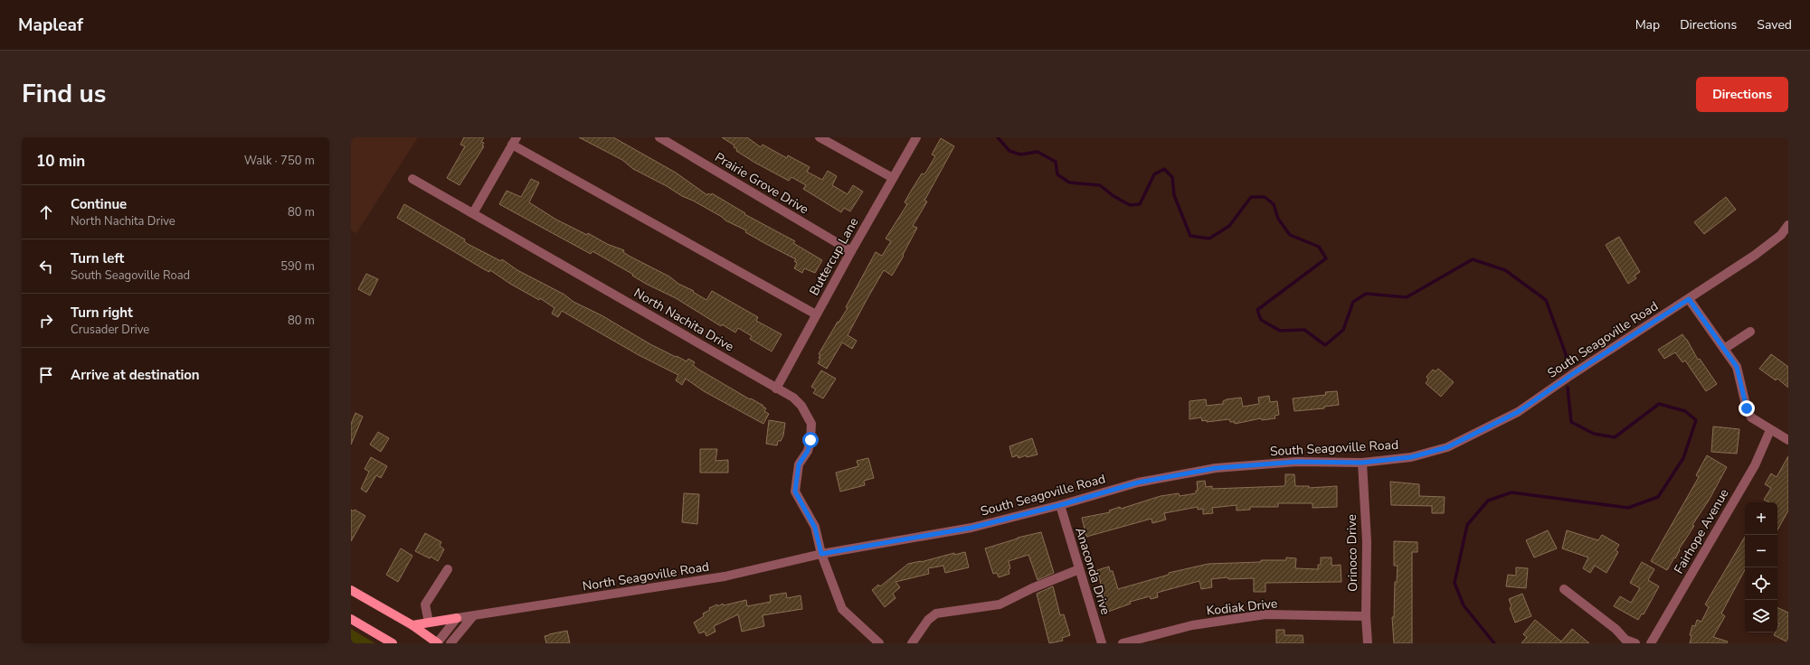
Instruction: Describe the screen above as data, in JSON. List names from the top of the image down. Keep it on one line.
{"streets":{"street":["Prairie Grove Drive","Buttercup Lane","North Nachita Drive","South Seagoville Road","Fairhope Avenue","Orinoco Drive","Anaconda Drive","North Seagoville Road","Kodiak Drive"]},"crossings":[["Prairie Grove Drive","Buttercup Lane"],["Buttercup Lane","North Nachita Drive"],["North Nachita Drive","South Seagoville Road"],["North Nachita Drive","North Seagoville Road"],["South Seagoville Road","Orinoco Drive"],["South Seagoville Road","Anaconda Drive"],["South Seagoville Road","North Seagoville Road"],["Orinoco Drive","Kodiak Drive"]],"page":{"header":"Mapleaf","nav":["Map","Directions","Saved"],"title":"Find us","buttons":"Directions","heading":["10 min","Walk · 750 m"],"list":[["Continue","North Nachita Drive","80 m"],["Turn left","South Seagoville Road","590 m"],["Turn right","Crusader Drive","80 m"],"Arrive at destination"],"map_buttons":["+","−"]}}
